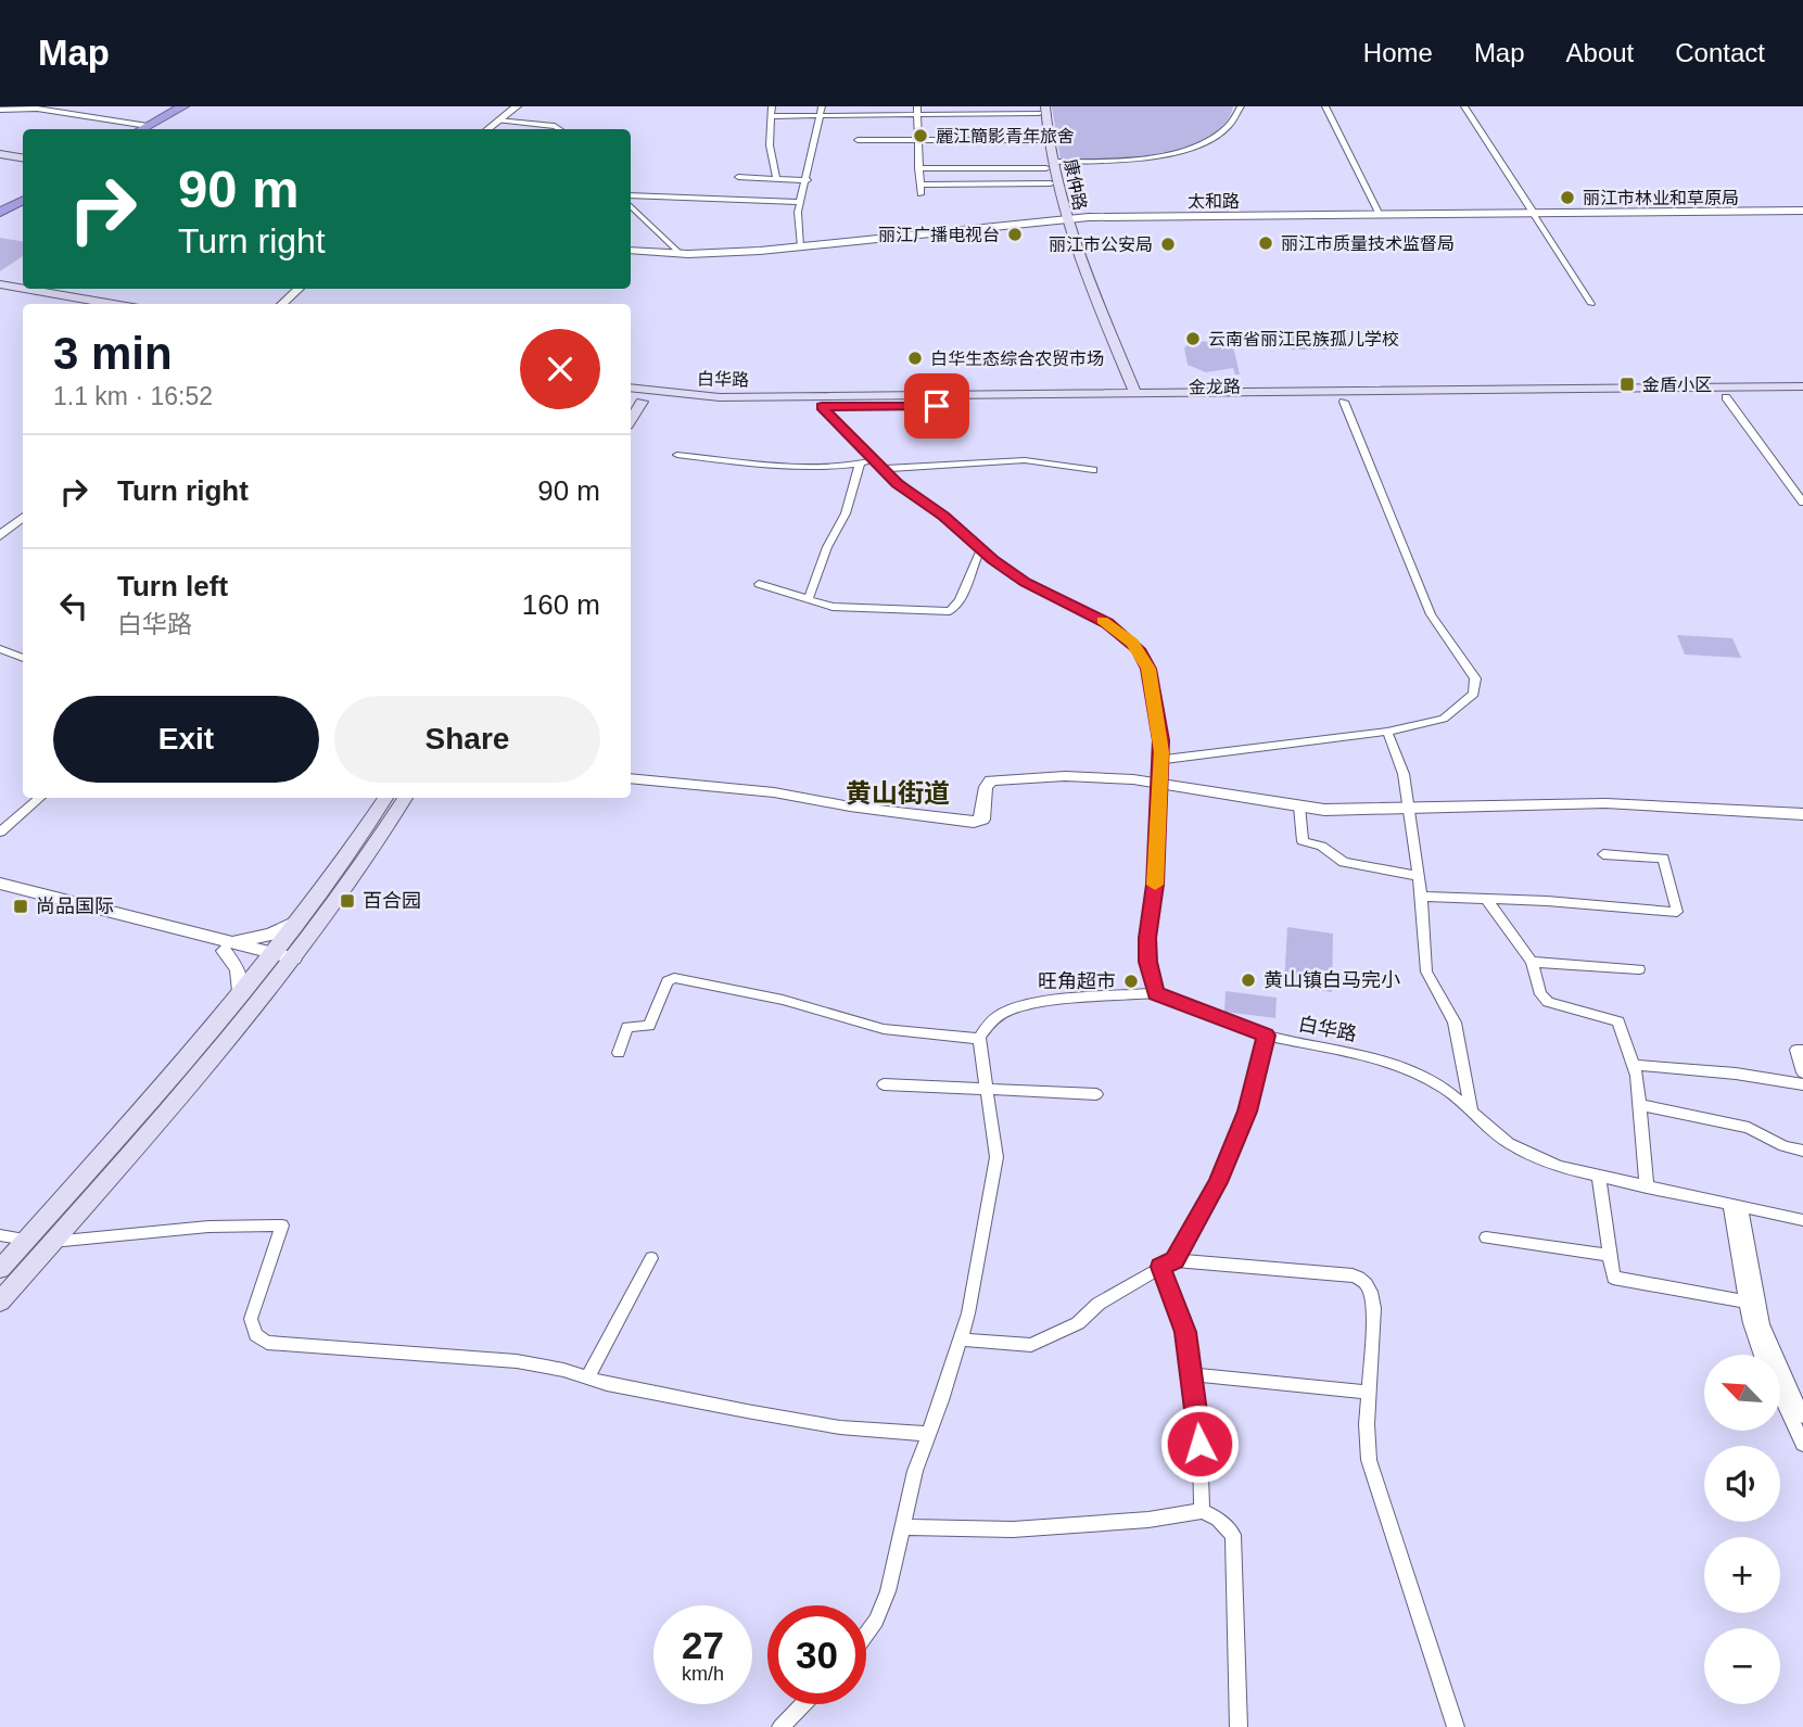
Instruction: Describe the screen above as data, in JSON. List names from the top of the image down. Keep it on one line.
{"streets":{"main road":["康仲路","白华路","金龙路"],"street":["太和路"]},"crossings":[["康仲路","太和路"],["康仲路","金龙路"],["白华路","金龙路"]],"districts":["黄山街道"],"places":{"other":["麗江簡影青年旅舍","丽江市林业和草原局","丽江广播电视台","丽江市质量技术监督局","丽江市公安局","云南省丽江民族孤儿学校","白华生态综合农贸市场","黄山镇白马完小","旺角超市"],"transit":["金盾小区","百合园","尚品国际"]},"north":"top left","page":{"header":"Map","nav":["Home","Map","About","Contact"],"turn":["90 m","Turn right"],"heading":["3 min","1.1 km · 16:52"],"list":[{"name":"Turn right","value":"90 m"},{"name":"Turn left","note":"白华路","value":"160 m"}],"buttons":["Exit","Share"],"map_buttons":["+","−"],"speed":"27 km/h","limit":"30"}}
